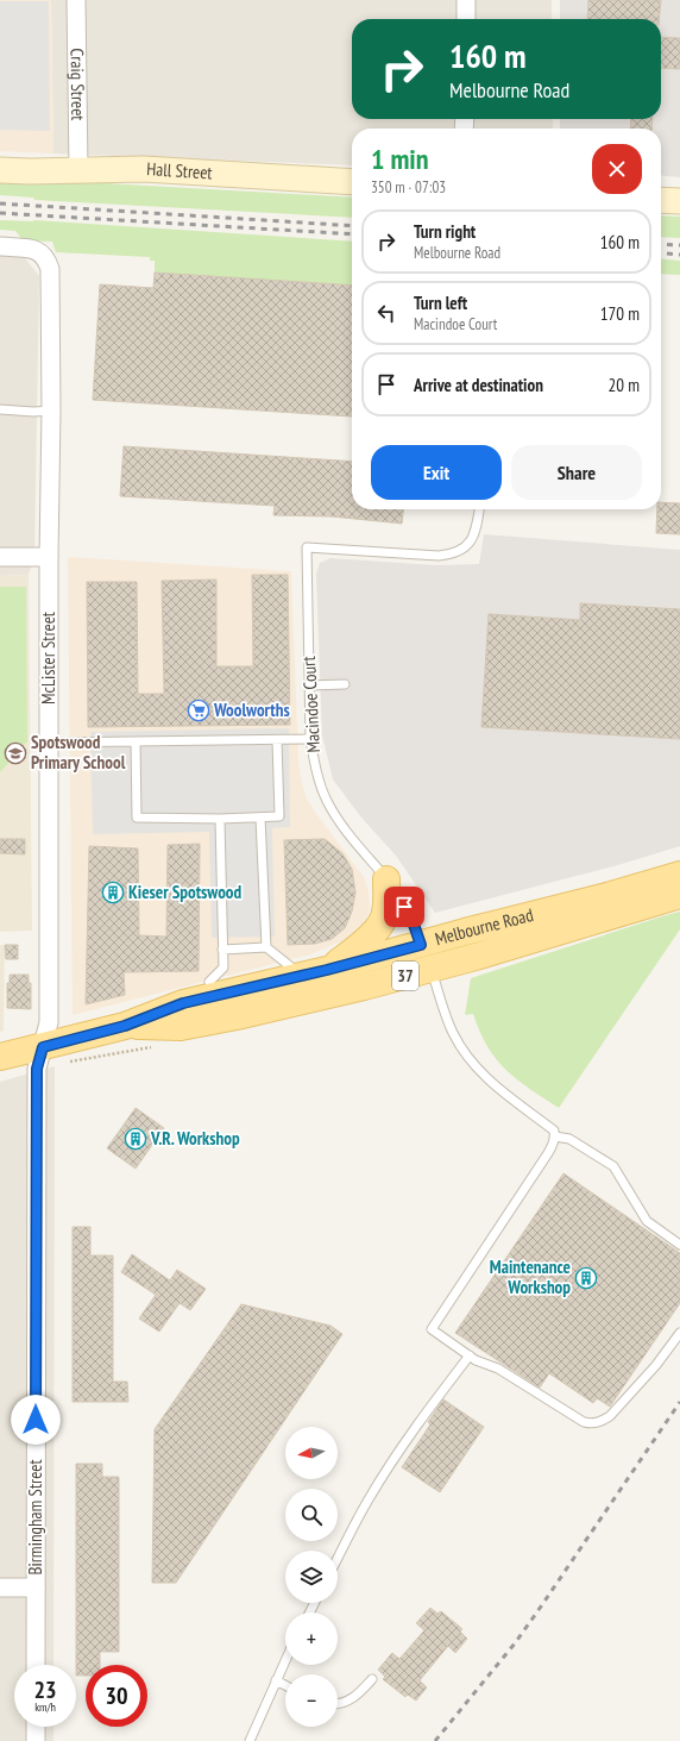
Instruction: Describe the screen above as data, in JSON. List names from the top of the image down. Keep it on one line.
{"streets":{"main road":["Melbourne Road","37"],"street":["Craig Street","Hall Street","McLister Street","Birmingham Street"],"lane":["Macindoe Court"]},"crossings":[["Craig Street","Hall Street"],["McLister Street","Melbourne Road"],["McLister Street","Birmingham Street"],["Macindoe Court","Melbourne Road"],["Melbourne Road","Birmingham Street"]],"places":{"supermarket":["Woolworths"],"school or university":["Spotswood Primary School"],"building":["Kieser Spotswood","V.R. Workshop","Maintenance Workshop"]},"north":"left","page":{"turn":["160 m","Melbourne Road"],"heading":["1 min","350 m · 07:03"],"list":[{"name":"Turn right","note":"Melbourne Road","value":"160 m"},{"name":"Turn left","note":"Macindoe Court","value":"170 m"},{"name":"Arrive at destination","value":"20 m"}],"buttons":["Exit","Share"],"map_buttons":["+","−"],"speed":"23 km/h","limit":"30"}}
